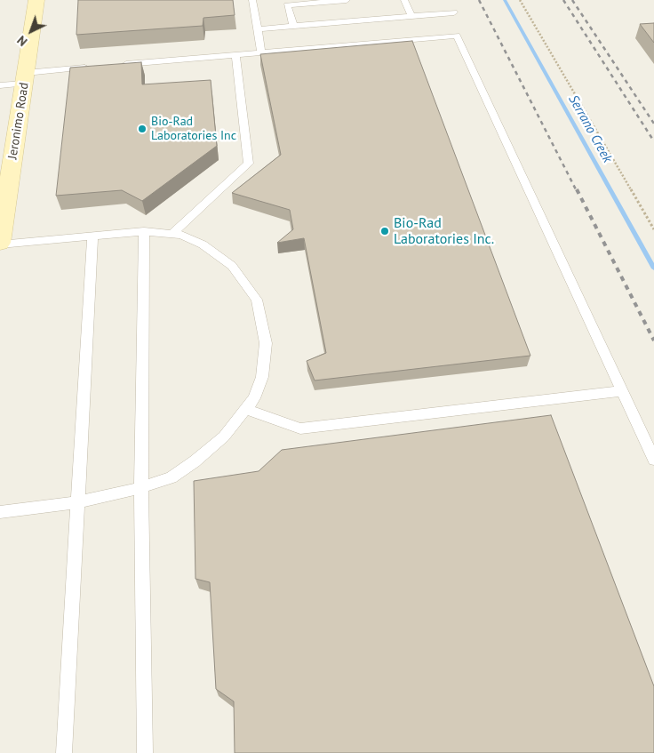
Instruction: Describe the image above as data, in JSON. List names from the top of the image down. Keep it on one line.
{"streets":{"main road":["Jeronimo Road"]},"water":["Serrano Creek"],"places":["Bio-Rad Laboratories Inc","Bio-Rad Laboratories Inc."],"north":"bottom left"}
